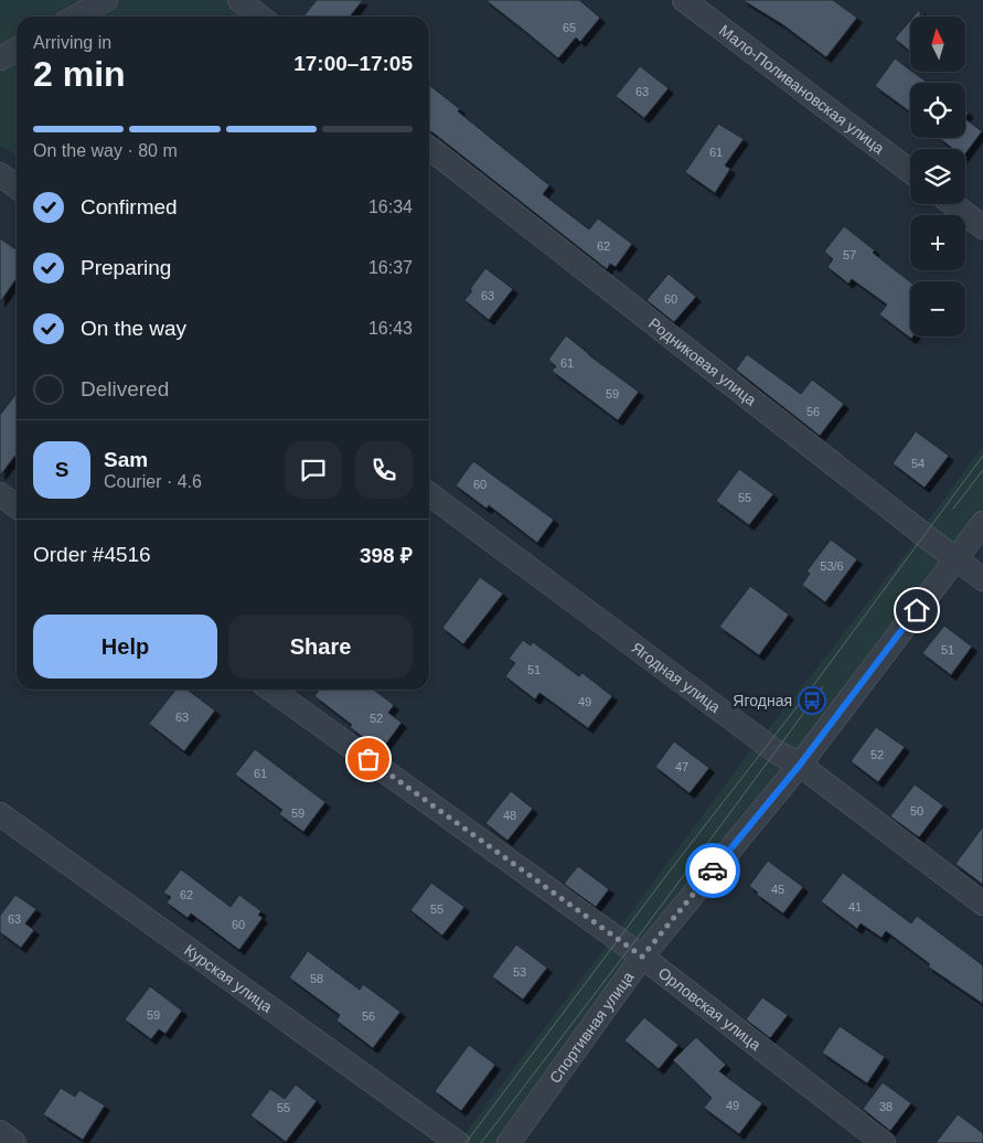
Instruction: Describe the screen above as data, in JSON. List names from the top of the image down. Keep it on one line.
{"streets":{"street":["Мало-Поливановская улица","Родниковая улица","Ягодная улица","Курская улица","Орловская улица","Спортивная улица"]},"crossings":[["Родниковая улица","Спортивная улица"],["Ягодная улица","Спортивная улица"],["Орловская улица","Спортивная улица"]],"places":{"bus stop":["Ягодная"]},"house_numbers":["65","63","61","62","57","63","60","61","59","56","54","60","55","53/6","51","51","49","63","52","52","47","61","50","59","48","45","62","41","55","63","60","53","58","59","56","49","38","55"],"north":"top","page":{"map_buttons":["+","−"],"heading":["2 min","Arriving in","17:00–17:05"],"panel":["Sam","Courier · 4.6","Order #4516","398 ₽"],"bar":"On the way · 80 m","list":[["Confirmed","16:34"],["Preparing","16:37"],["On the way","16:43"],"Delivered"],"round":"S","buttons":["Help","Share"]}}
